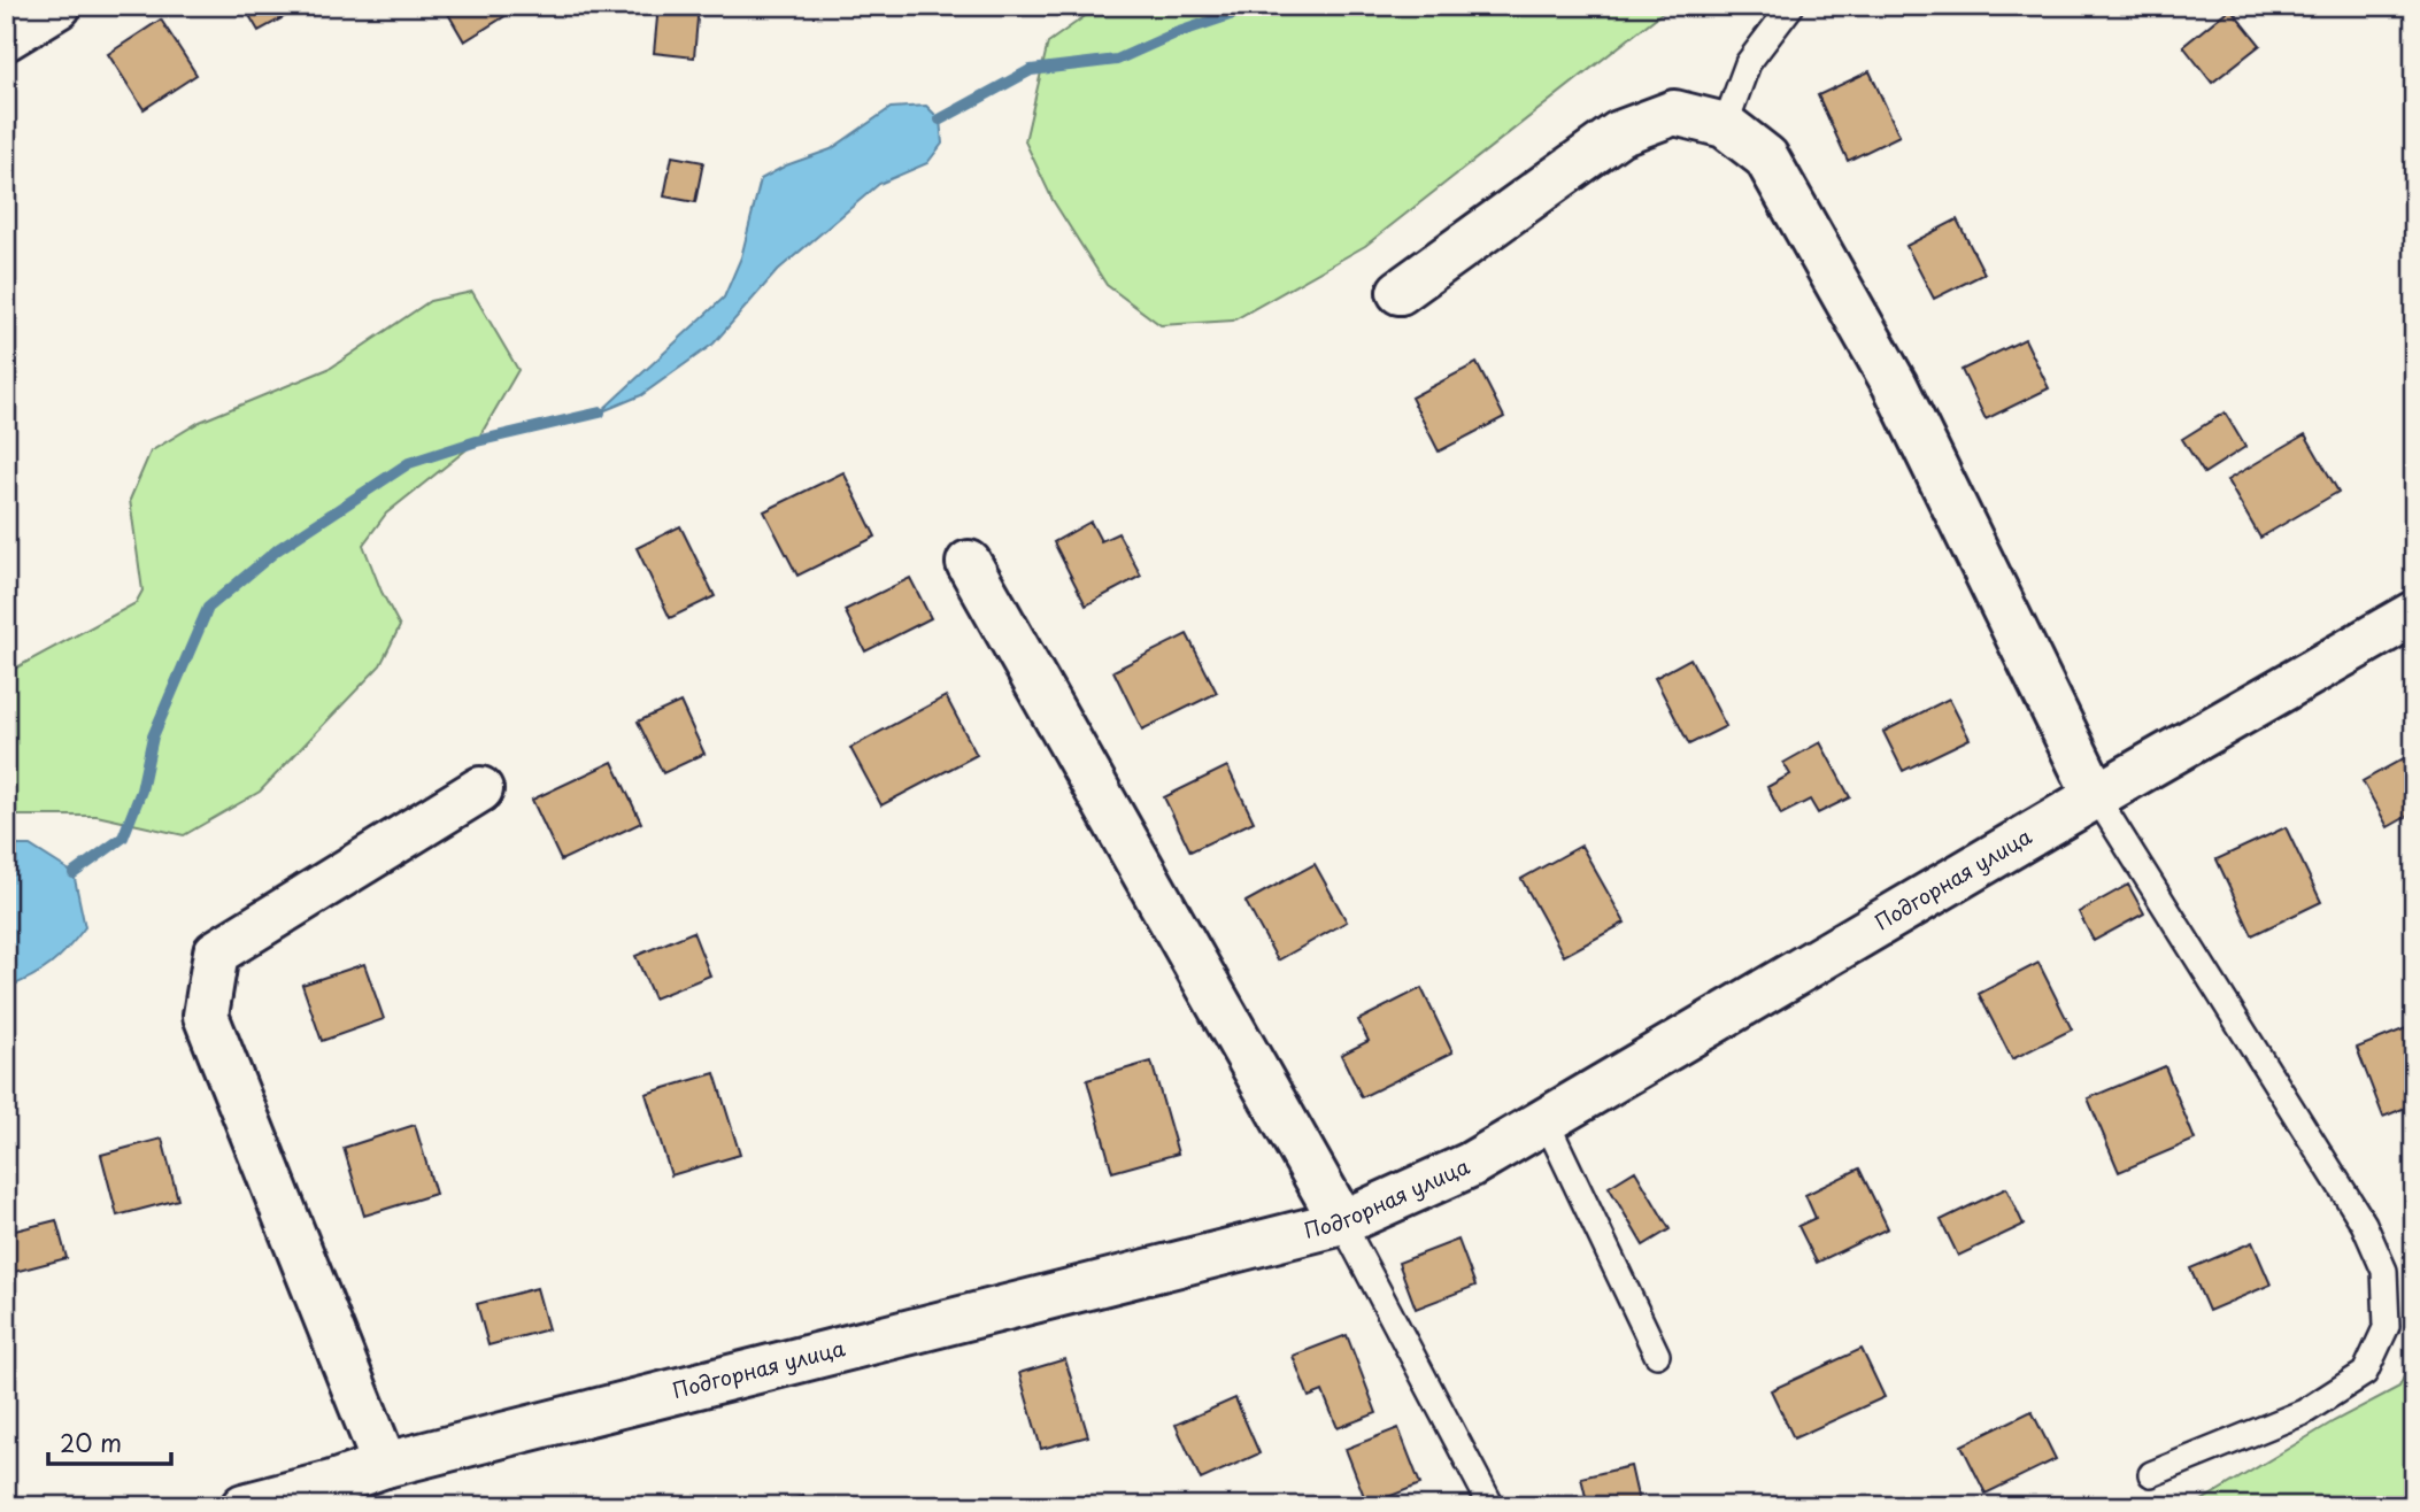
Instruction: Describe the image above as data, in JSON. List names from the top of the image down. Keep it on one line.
{"streets":{"street":["Подгорная улица"]},"scale_bar":"20 m"}
